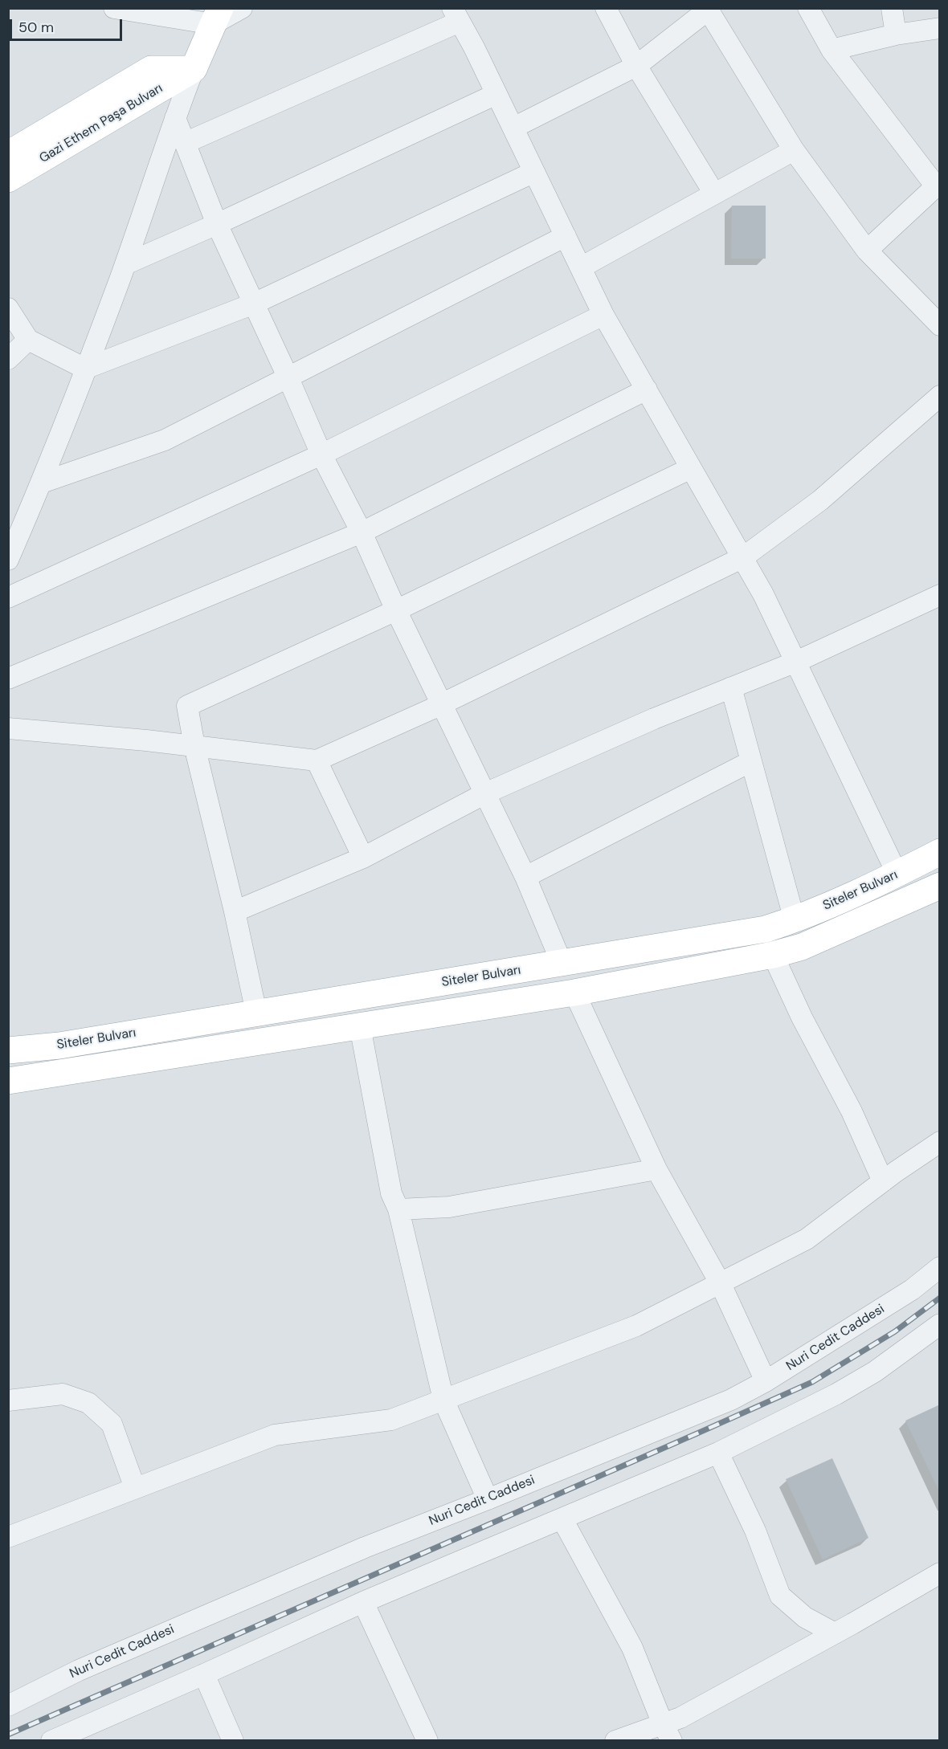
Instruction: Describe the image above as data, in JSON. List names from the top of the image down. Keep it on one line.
{"streets":{"main road":["Gazi Ethem Paşa Bulvarı","Siteler Bulvarı"],"street":["Nuri Cedit Caddesi"]},"scale_bar":"50 m"}
